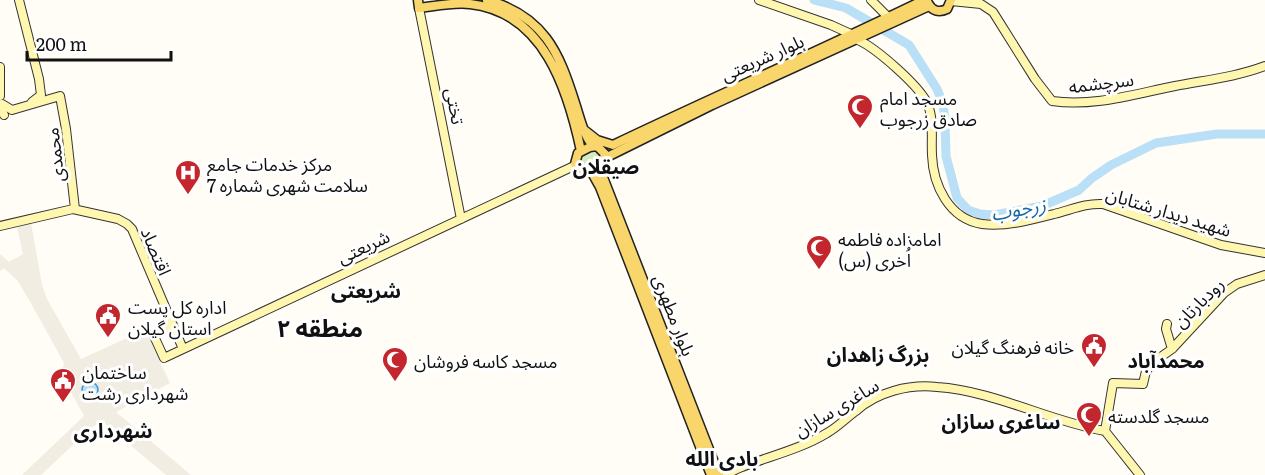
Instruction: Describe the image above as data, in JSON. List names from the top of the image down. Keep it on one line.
{"streets":{"main road":["بلوار شریعتی","سرچشمه","تختی","محمدی","شهید دیدار شتابان","شریعتی","اقتصاد","رودبارتان","بلوار مطهری","ساغری سازان"]},"crossings":[["بلوار شریعتی","شهید دیدار شتابان"],["بلوار شریعتی","شریعتی"],["بلوار شریعتی","بلوار مطهری"],["تختی","شریعتی"],["محمدی","اقتصاد"],["شریعتی","اقتصاد"],["شریعتی","بلوار مطهری"],["رودبارتان","ساغری سازان"],["بلوار مطهری","ساغری سازان"]],"districts":["صیقلان","شریعتی","منطقه ۲","بزرگ زاهدان","محمدآباد","ساغری سازان","شهرداری","بادی الله"],"water":["زرجوب"],"places":{"mosque":["مسجد امام صادق زرجوب","امامزاده فاطمه اُخری (س)","مسجد کاسه فروشان","مسجد گلدسته"],"hospital":["مرکز خدمات جامع سلامت شهری شماره 7"],"public building":["اداره کل پست استان گیلان","خانه فرهنگ گیلان","ساختمان شهرداری رشت"]},"scale_bar":"200 m"}
